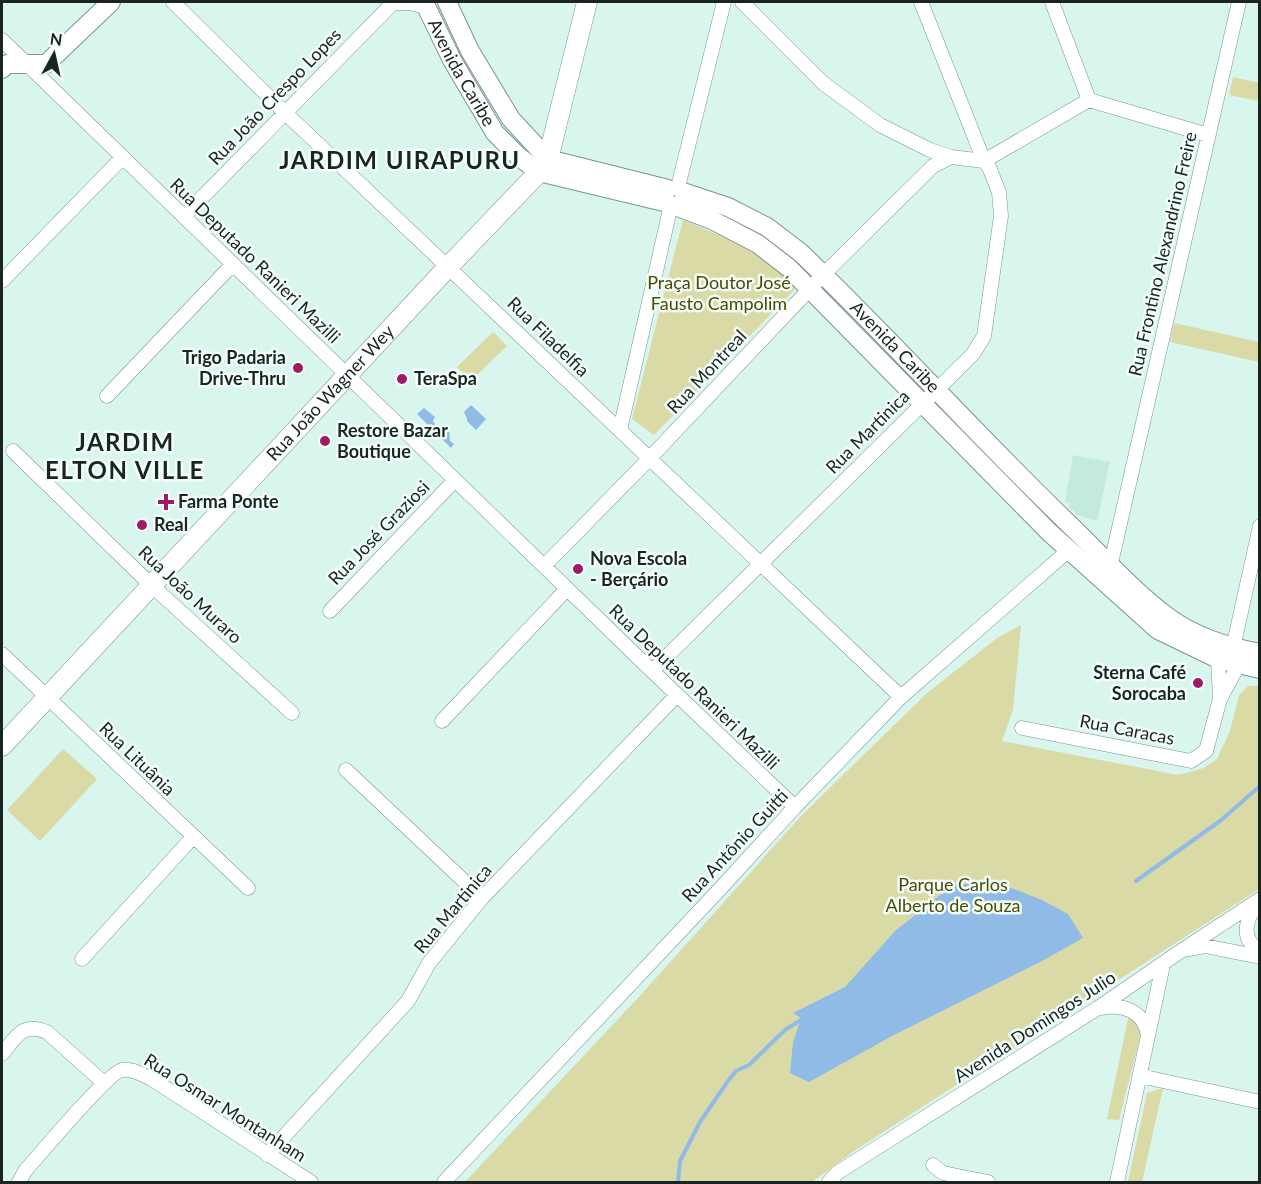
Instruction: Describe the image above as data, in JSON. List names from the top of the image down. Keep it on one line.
{"streets":{"main road":["Rua João Wagner Wey"],"street":["Avenida Caribe","Rua João Crespo Lopes","Rua Frontino Alexandrino Freire","Rua Deputado Ranieri Mazilli","Rua Filadelfia","Rua Montreal","Rua Martinica","Rua José Graziosi","Rua João Muraro","Rua Caracas","Rua Lituânia","Rua Antônio Guitti","Avenida Domingos Julio","Rua Osmar Montanham"]},"crossings":[["Avenida Caribe","Rua João Crespo Lopes"],["Avenida Caribe","Rua Frontino Alexandrino Freire"],["Avenida Caribe","Rua Montreal"],["Avenida Caribe","Rua João Wagner Wey"],["Avenida Caribe","Rua Martinica"],["Avenida Caribe","Rua Caracas"],["Avenida Caribe","Rua Antônio Guitti"],["Rua João Crespo Lopes","Rua Deputado Ranieri Mazilli"],["Rua João Crespo Lopes","Rua Filadelfia"],["Rua Deputado Ranieri Mazilli","Rua Montreal"],["Rua Deputado Ranieri Mazilli","Rua João Wagner Wey"],["Rua Deputado Ranieri Mazilli","Rua Martinica"],["Rua Deputado Ranieri Mazilli","Rua José Graziosi"],["Rua Deputado Ranieri Mazilli","Rua Antônio Guitti"],["Rua Filadelfia","Rua Montreal"],["Rua Filadelfia","Rua João Wagner Wey"],["Rua Filadelfia","Rua Martinica"],["Rua Filadelfia","Rua Antônio Guitti"],["Rua João Wagner Wey","Rua João Muraro"],["Rua João Wagner Wey","Rua Lituânia"],["Rua Martinica","Rua Osmar Montanham"]],"districts":["JARDIM UIRAPURU","JARDIM ELTON VILLE"],"parks":["Praça Doutor José Fausto Campolim","Parque Carlos Alberto de Souza"],"places":{"other":["Trigo Padaria Drive-Thru","TeraSpa","Restore Bazar Boutique","Real","Nova Escola - Berçário","Sterna Café Sorocaba"],"health":["Farma Ponte"]},"north":"top"}
